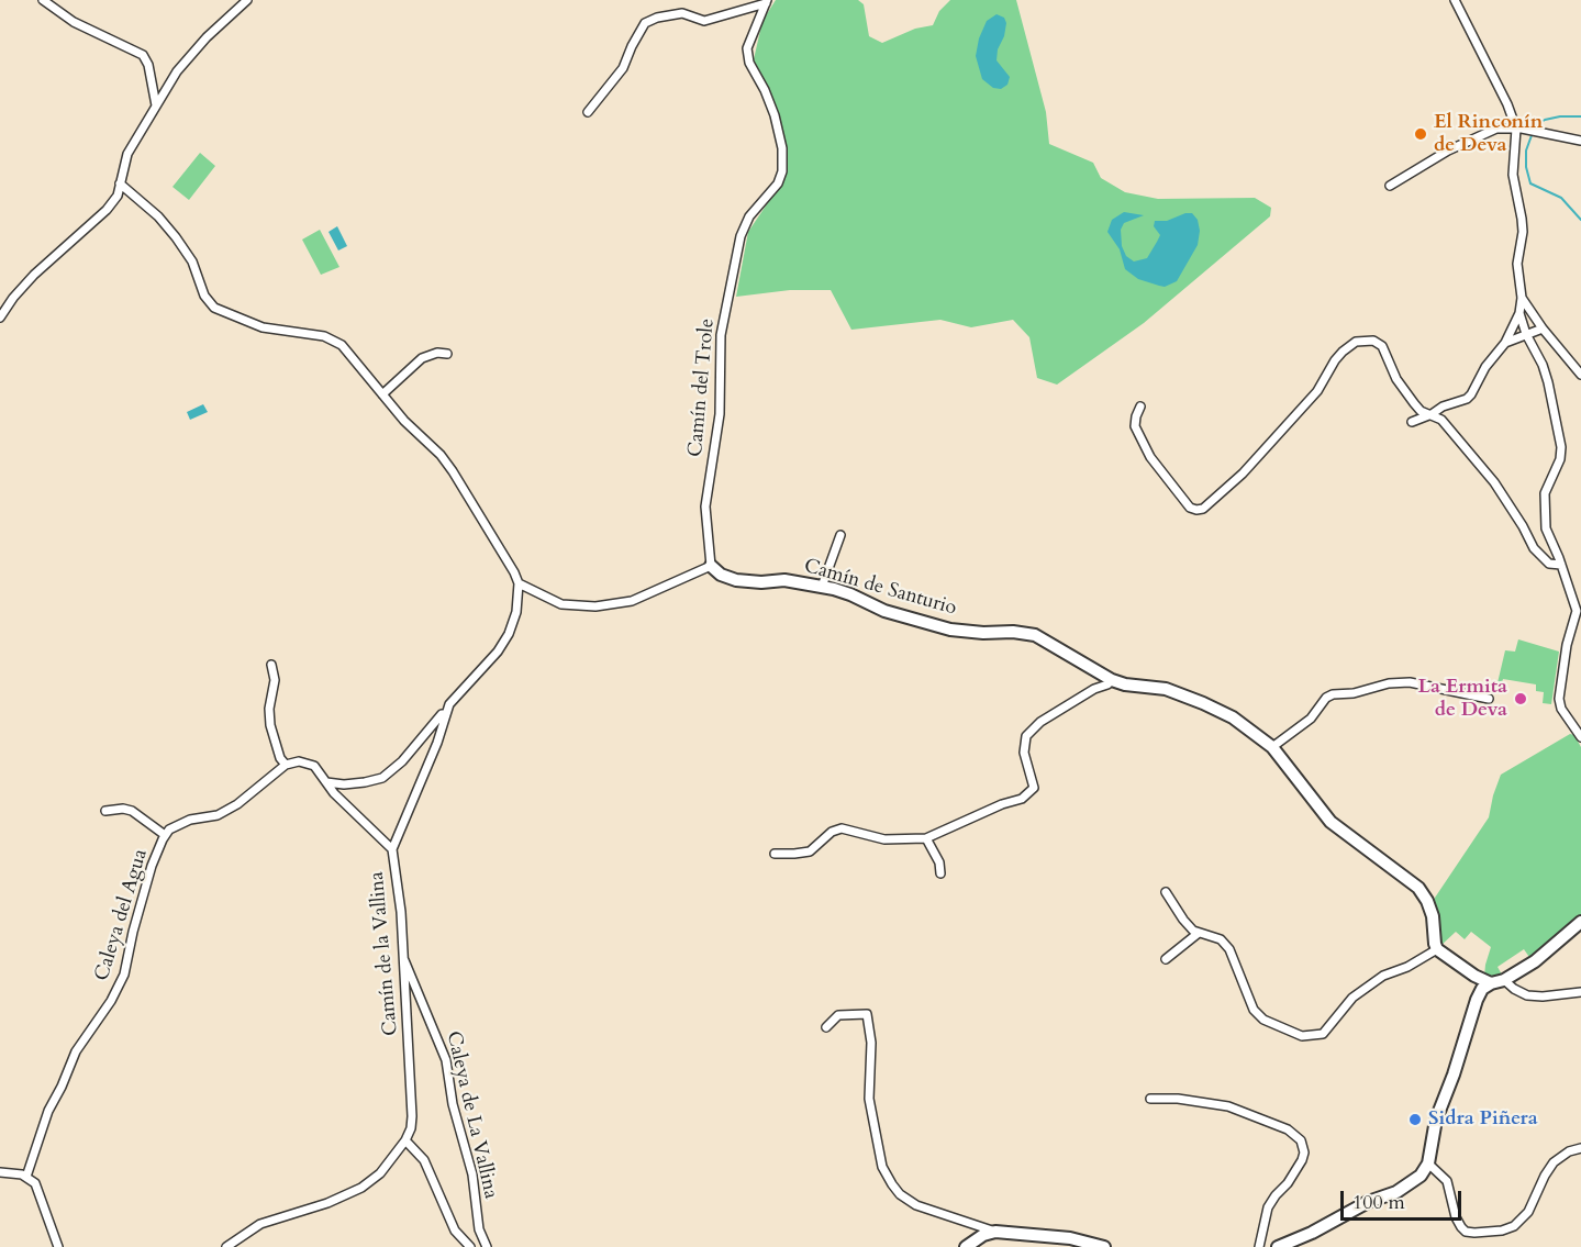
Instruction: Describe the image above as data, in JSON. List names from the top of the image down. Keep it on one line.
{"streets":{"street":["Camín del Trole","Camín de Santurio","Caleya del Agua","Camín de la Vallina","Caleya de La Vallina"]},"crossings":[["Camín del Trole","Camín de Santurio"],["Camín de la Vallina","Caleya de La Vallina"]],"places":["El Rinconín de Deva","La Ermita de Deva","Sidra Piñera"],"scale_bar":"100 m"}
